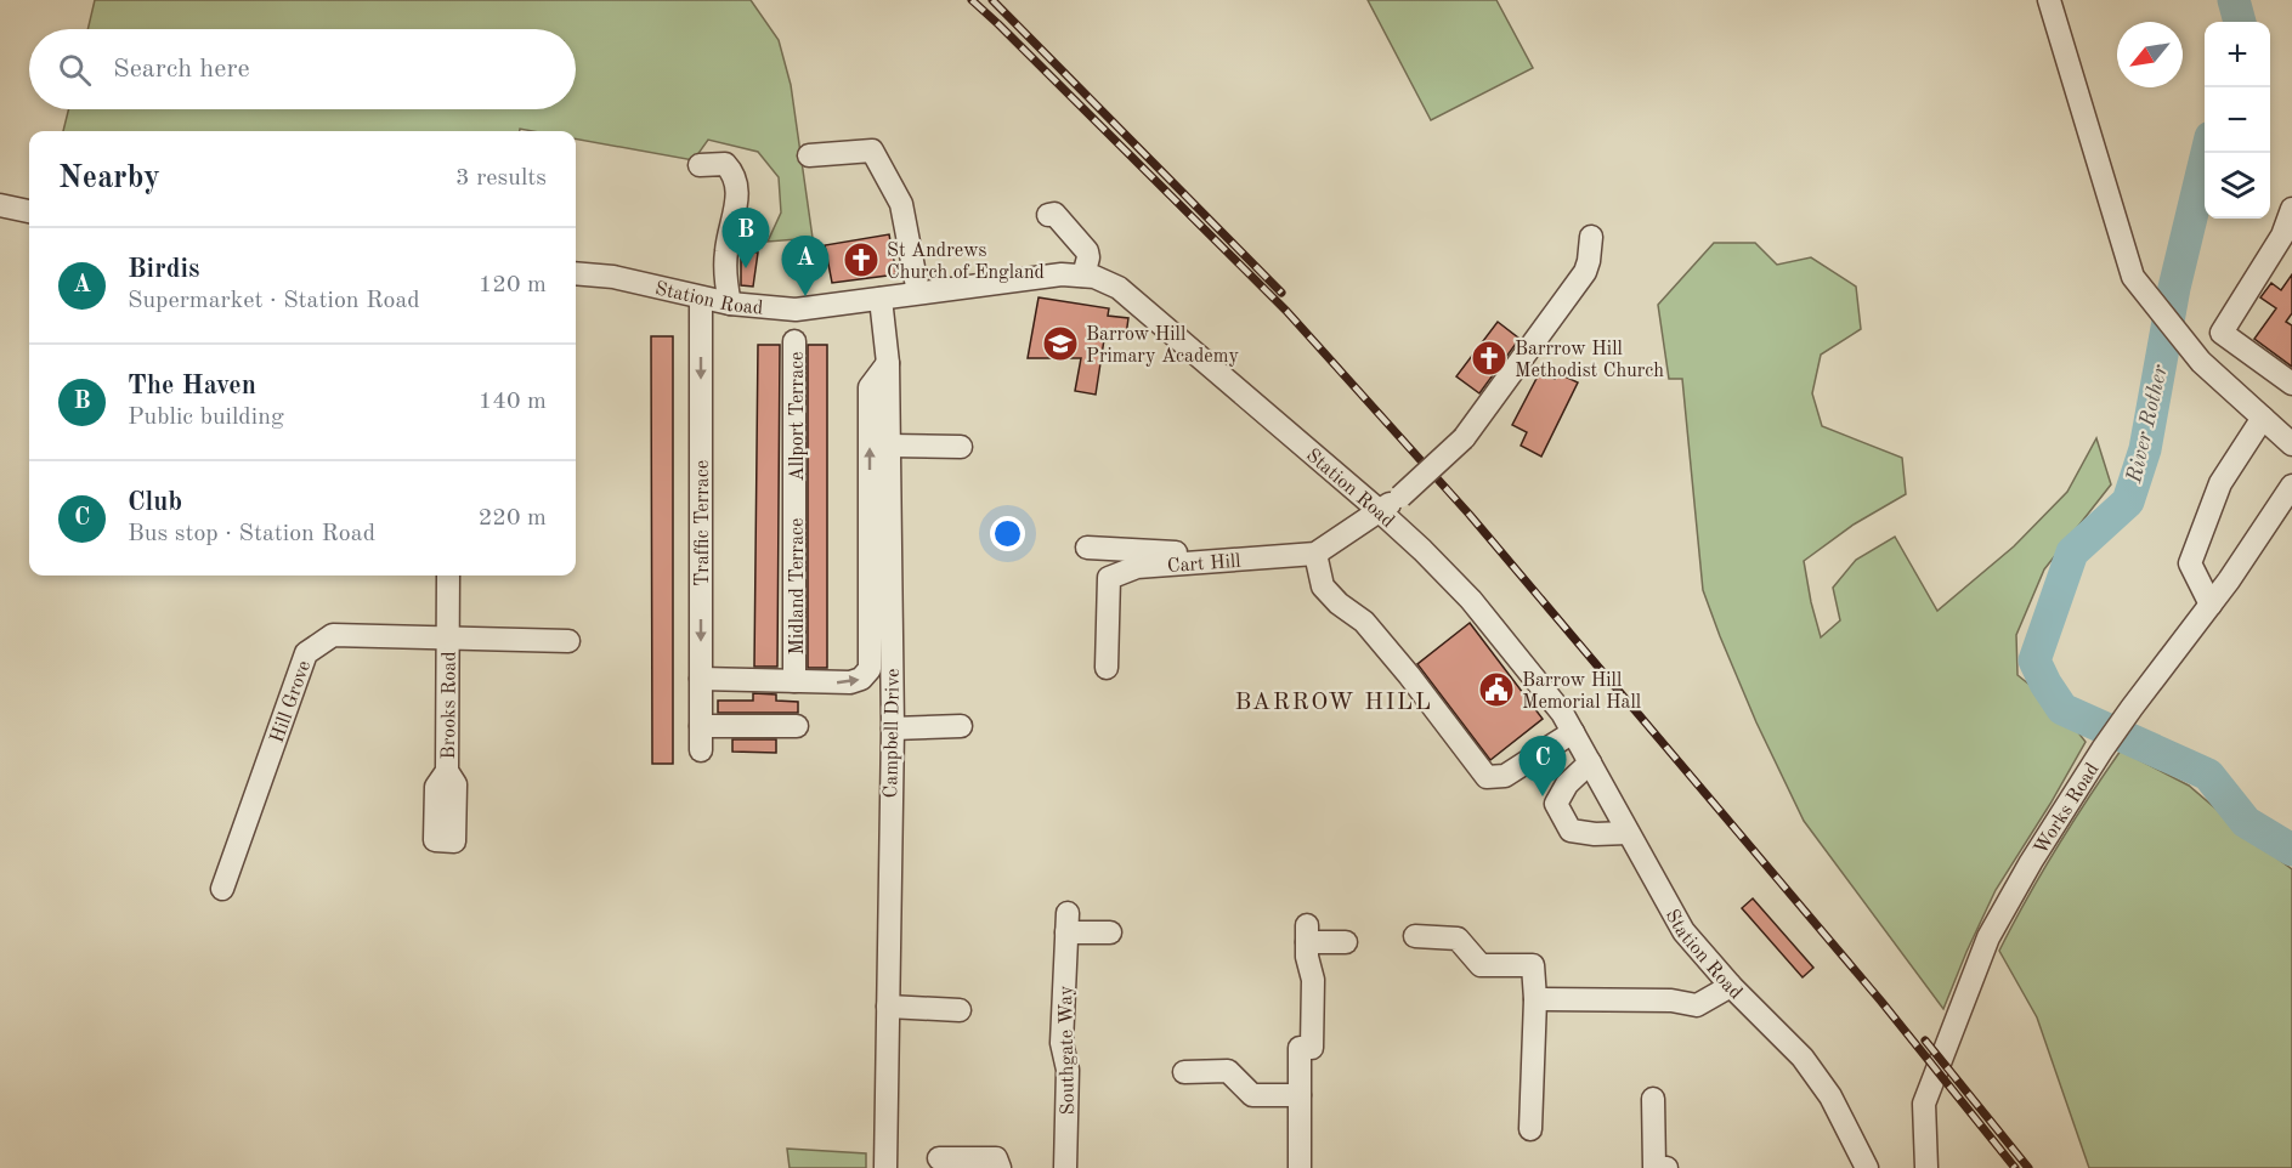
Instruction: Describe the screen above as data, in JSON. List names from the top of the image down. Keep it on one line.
{"streets":{"street":["Station Road","Allport Terrace","Traffic Terrace","Cart Hill","Midland Terrace","Hill Grove","Brooks Road","Campbell Drive","Works Road","Southgate Way"]},"crossings":[["Station Road","Traffic Terrace"],["Station Road","Cart Hill"],["Station Road","Campbell Drive"],["Allport Terrace","Midland Terrace"],["Hill Grove","Brooks Road"]],"one_way":["Traffic Terrace"],"districts":["BARROW HILL"],"water":["River Rother"],"places":{"church":["St Andrews Church of England","Barrrow Hill Methodist Church"],"school or university":["Barrow Hill Primary Academy"],"public building":["Barrow Hill Memorial Hall"]},"north":"bottom left","page":{"map_buttons":["+","−"],"search":"Search here","heading":["Nearby","3 results"],"pins":["B","A","C"],"list":[{"mark":"A","name":"Birdis","note":"Supermarket · Station Road","value":"120 m"},{"mark":"B","name":"The Haven","note":"Public building","value":"140 m"},{"mark":"C","name":"Club","note":"Bus stop · Station Road","value":"220 m"}]}}
